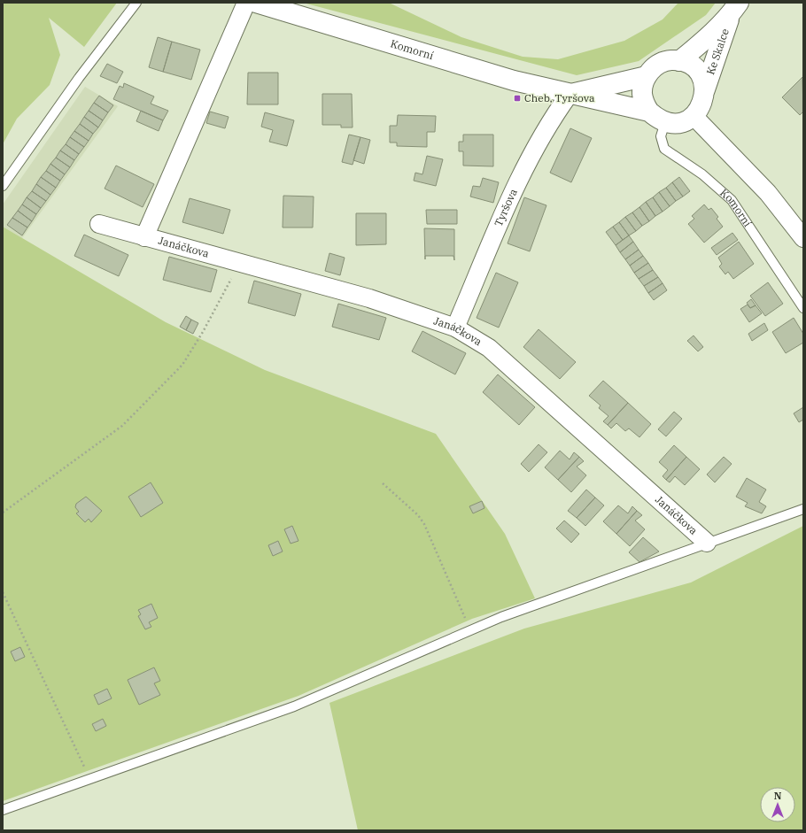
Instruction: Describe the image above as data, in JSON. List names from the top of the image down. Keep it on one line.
{"streets":{"street":["Komorní","Ke Skalce","Tyršova","Janáčkova"]},"crossings":[["Komorní","Ke Skalce"],["Komorní","Tyršova"],["Tyršova","Janáčkova"]],"places":{"transit":["Cheb, Tyršova"]},"north":"top"}
